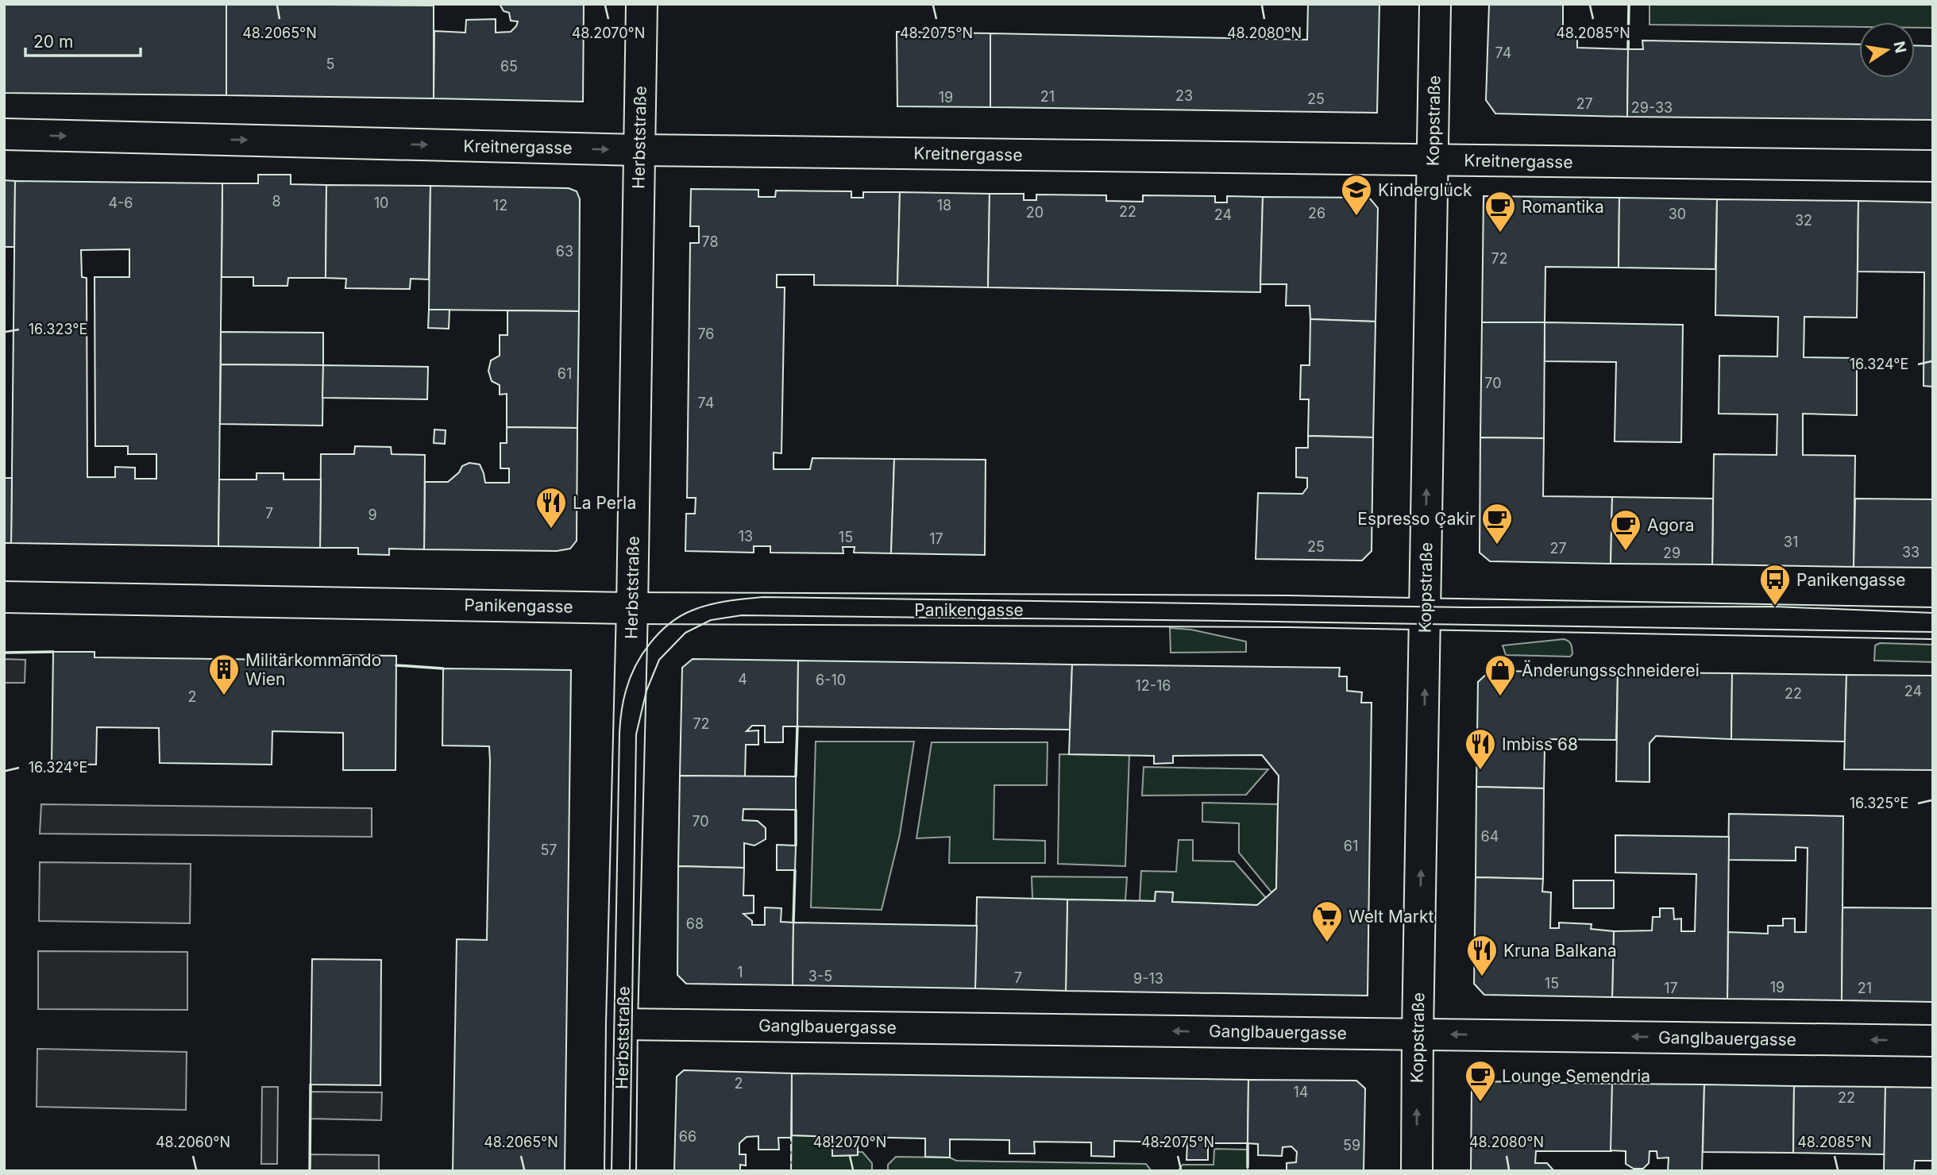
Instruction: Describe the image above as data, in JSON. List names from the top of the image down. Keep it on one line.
{"streets":{"street":["Koppstraße","Herbststraße","Kreitnergasse","Panikengasse","Ganglbauergasse"]},"crossings":[["Koppstraße","Kreitnergasse"],["Koppstraße","Panikengasse"],["Koppstraße","Ganglbauergasse"],["Herbststraße","Kreitnergasse"],["Herbststraße","Panikengasse"],["Herbststraße","Ganglbauergasse"]],"one_way":["Koppstraße","Ganglbauergasse"],"places":{"school or university":["Kinderglück"],"cafe":["Romantika","Espresso Çakir","Agora","Lounge Semendria"],"restaurant":["La Perla","Imbiss 68","Kruna Balkana"],"bus stop":["Panikengasse"],"building":["Militärkommando Wien"],"shop":["Änderungsschneiderei"],"supermarket":["Welt Markt"]},"house_numbers":["74","5","65","23","21","19","25","27","29-33","8","4-6","10","12","18","22","20","26","30","24","32","78","63","72","76","61","70","74","7","9","13","15","17","31","25","27","33","29","4","6-10","12-16","24","22","2","72","70","64","61","57","68","1","3-5","7","9-13","15","19","17","21","2","14","22","66","59"],"scale_bar":"20 m","north":"right","coordinates":["48.2065°N","48.2070°N","48.2075°N","48.2080°N","48.2085°N","16.323°E","16.324°E","16.325°E","48.2060°N"]}
